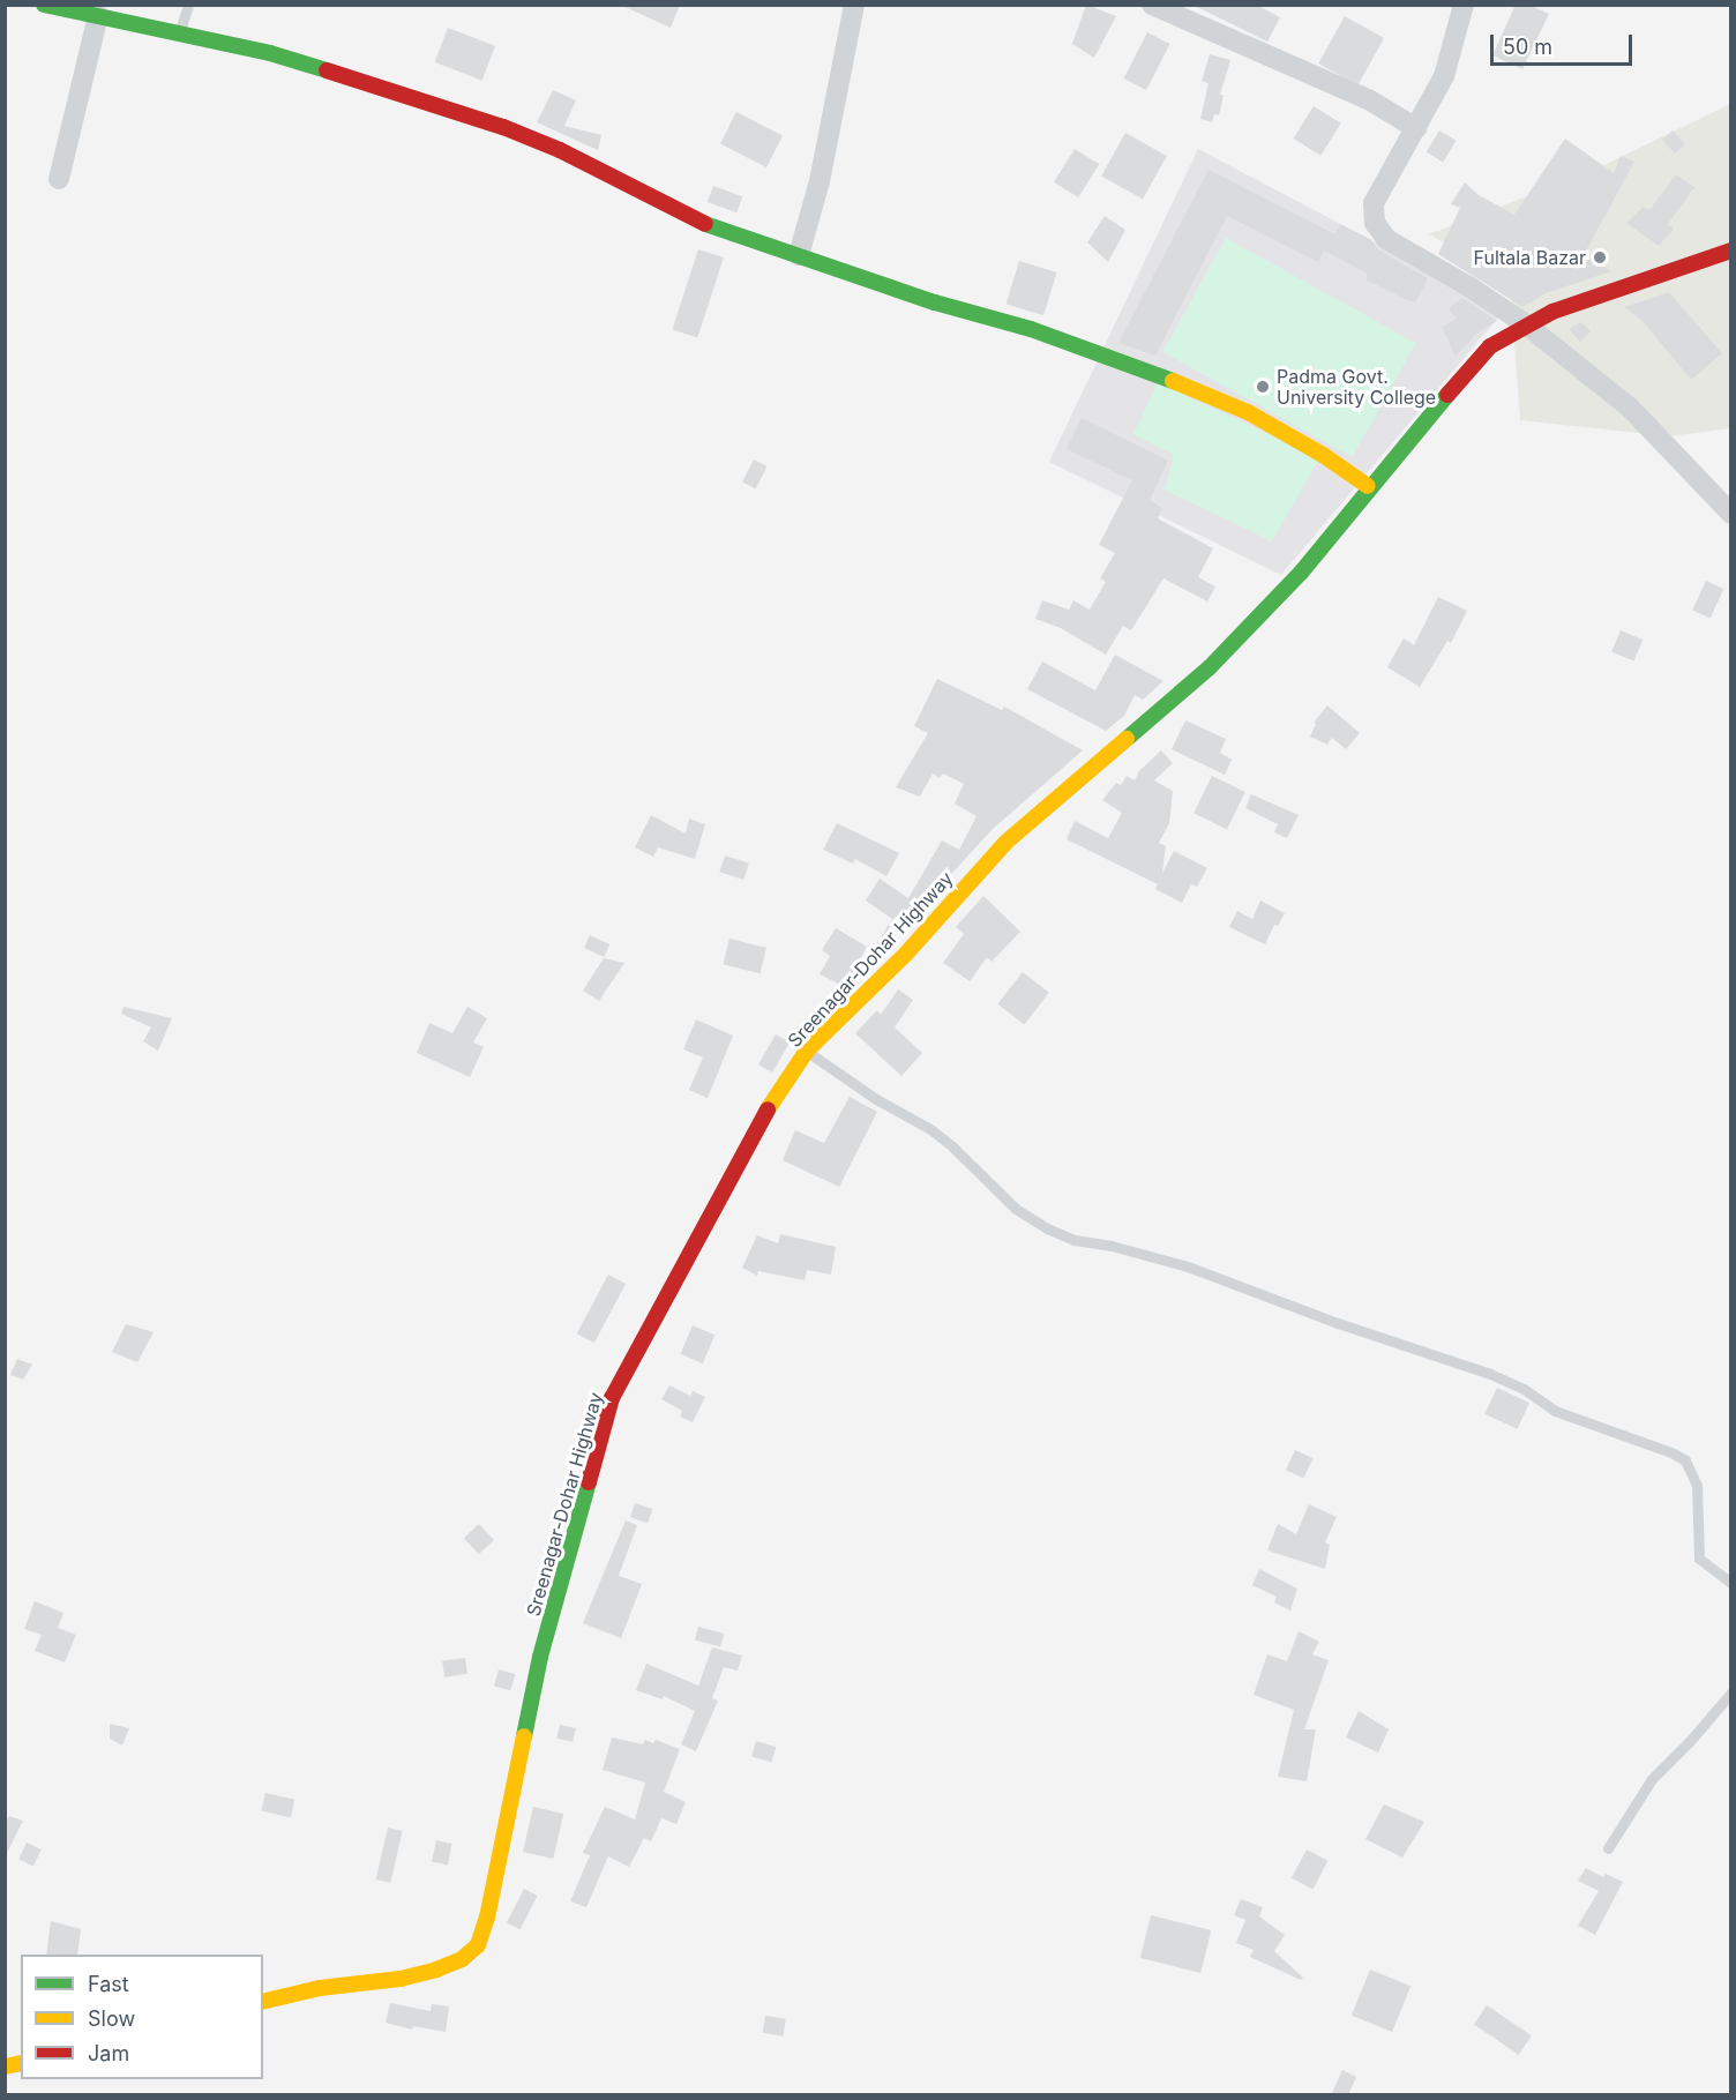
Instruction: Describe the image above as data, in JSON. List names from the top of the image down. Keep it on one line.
{"streets":{"main road":["Sreenagar-Dohar Highway"]},"places":["Fultala Bazar","Padma Govt. University College"],"legend":["Fast","Slow","Jam"],"scale_bar":"50 m"}
